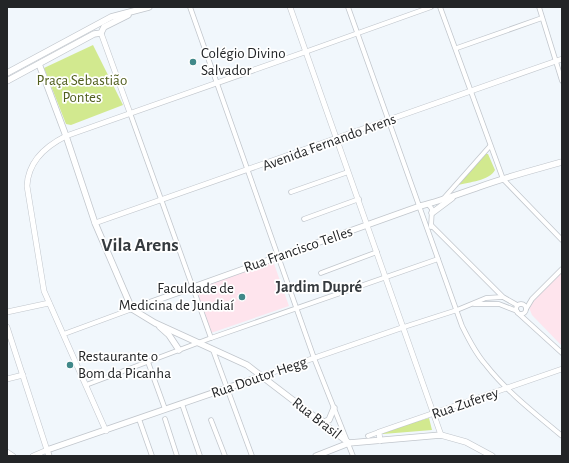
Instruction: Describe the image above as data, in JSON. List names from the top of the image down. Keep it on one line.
{"streets":{"main road":["Rua Francisco Telles","Rua Doutor Hegg","Rua Brasil"],"street":["Avenida Fernando Arens","Rua Zuferey"]},"crossings":[["Rua Doutor Hegg","Rua Brasil"]],"districts":["Vila Arens","Jardim Dupré"],"parks":["Praça Sebastião Pontes"],"places":["Colégio Divino Salvador","Faculdade de Medicina de Jundiaí","Restaurante o Bom da Picanha"]}
